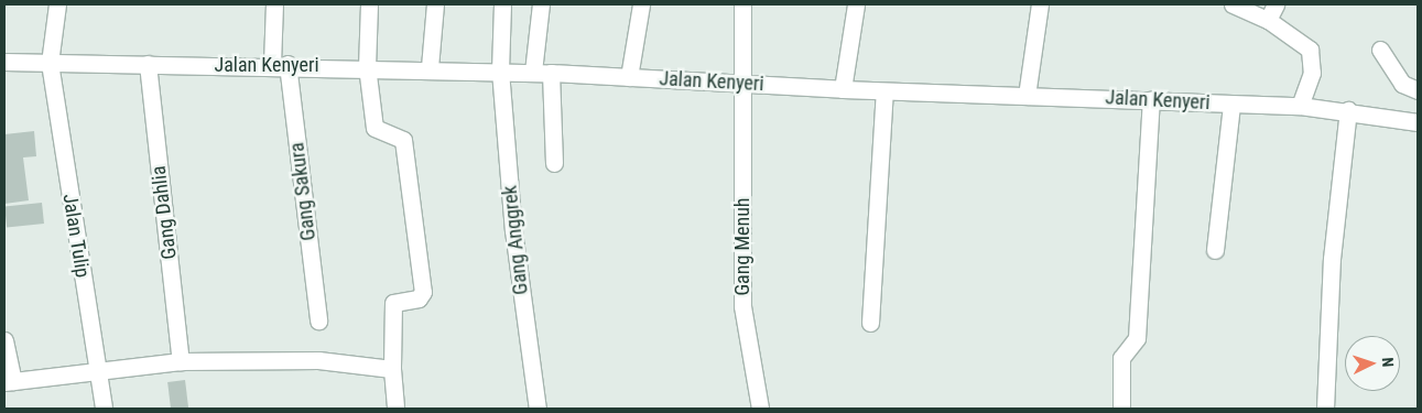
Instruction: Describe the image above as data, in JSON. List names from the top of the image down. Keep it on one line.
{"streets":{"street":["Jalan Kenyeri","Gang Sakura","Gang Dahlia","Jalan Tulip","Gang Anggrek","Gang Menuh"]},"crossings":[["Jalan Kenyeri","Gang Sakura"],["Jalan Kenyeri","Gang Dahlia"],["Jalan Kenyeri","Jalan Tulip"],["Jalan Kenyeri","Gang Anggrek"],["Jalan Kenyeri","Gang Menuh"]],"north":"right"}
